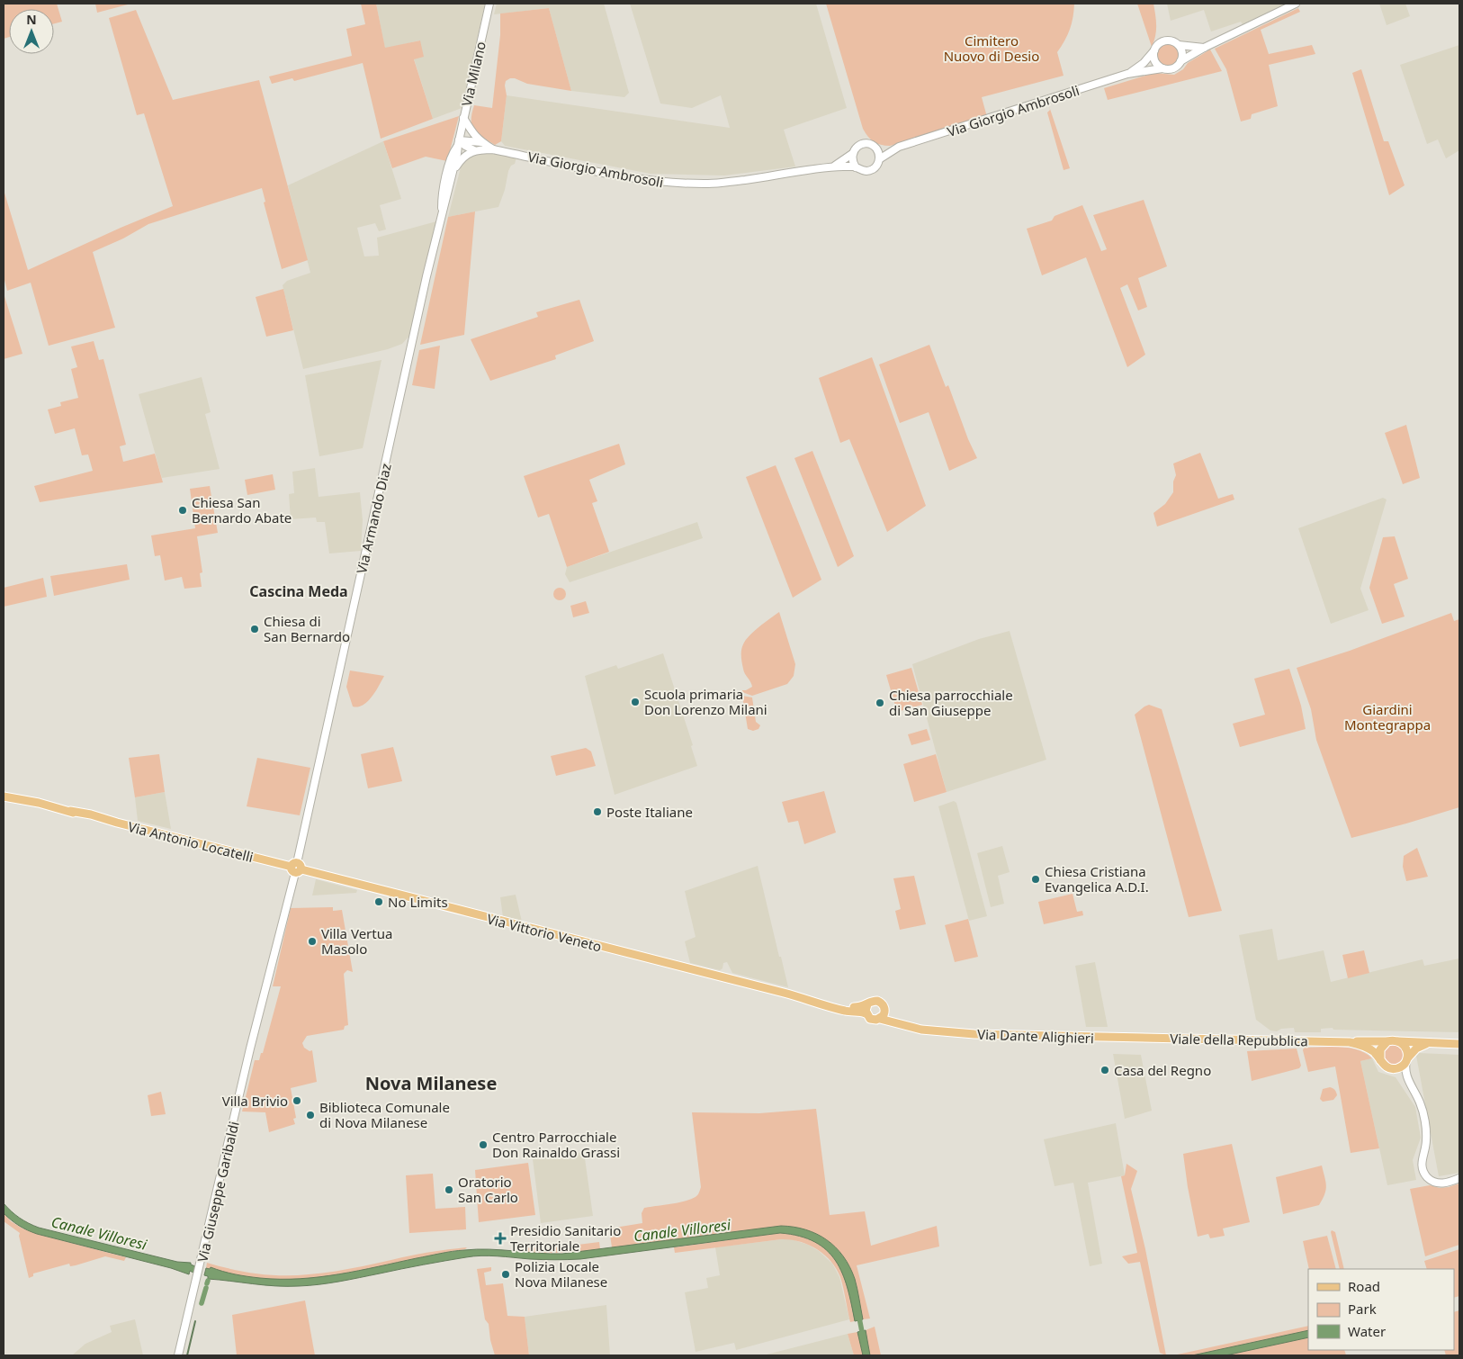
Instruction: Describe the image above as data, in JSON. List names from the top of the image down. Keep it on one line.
{"streets":{"main road":["Via Milano","Via Giorgio Ambrosoli","Via Armando Diaz","Via Antonio Locatelli","Via Vittorio Veneto","Via Dante Alighieri","Viale della Repubblica","Via Giuseppe Garibaldi"]},"crossings":[["Via Milano","Via Giorgio Ambrosoli"],["Via Milano","Via Armando Diaz"],["Via Armando Diaz","Via Antonio Locatelli"],["Via Armando Diaz","Via Vittorio Veneto"],["Via Armando Diaz","Via Giuseppe Garibaldi"],["Via Antonio Locatelli","Via Vittorio Veneto"],["Via Antonio Locatelli","Via Giuseppe Garibaldi"],["Via Vittorio Veneto","Via Dante Alighieri"],["Via Vittorio Veneto","Via Giuseppe Garibaldi"],["Via Dante Alighieri","Viale della Repubblica"]],"districts":["Cascina Meda","Nova Milanese"],"water":["Canale Villoresi"],"parks":["Cimitero Nuovo di Desio","Giardini Montegrappa"],"places":{"other":["Chiesa San Bernardo Abate","Chiesa di San Bernardo","Scuola primaria Don Lorenzo Milani","Chiesa parrocchiale di San Giuseppe","Poste Italiane","Chiesa Cristiana Evangelica A.D.I.","No Limits","Villa Vertua Masolo","Casa del Regno","Villa Brivio","Biblioteca Comunale di Nova Milanese","Centro Parrocchiale Don Rainaldo Grassi","Oratorio San Carlo","Polizia Locale Nova Milanese"],"health":["Presidio Sanitario Territoriale"]},"legend":["Road","Park","Water"],"north":"top"}
